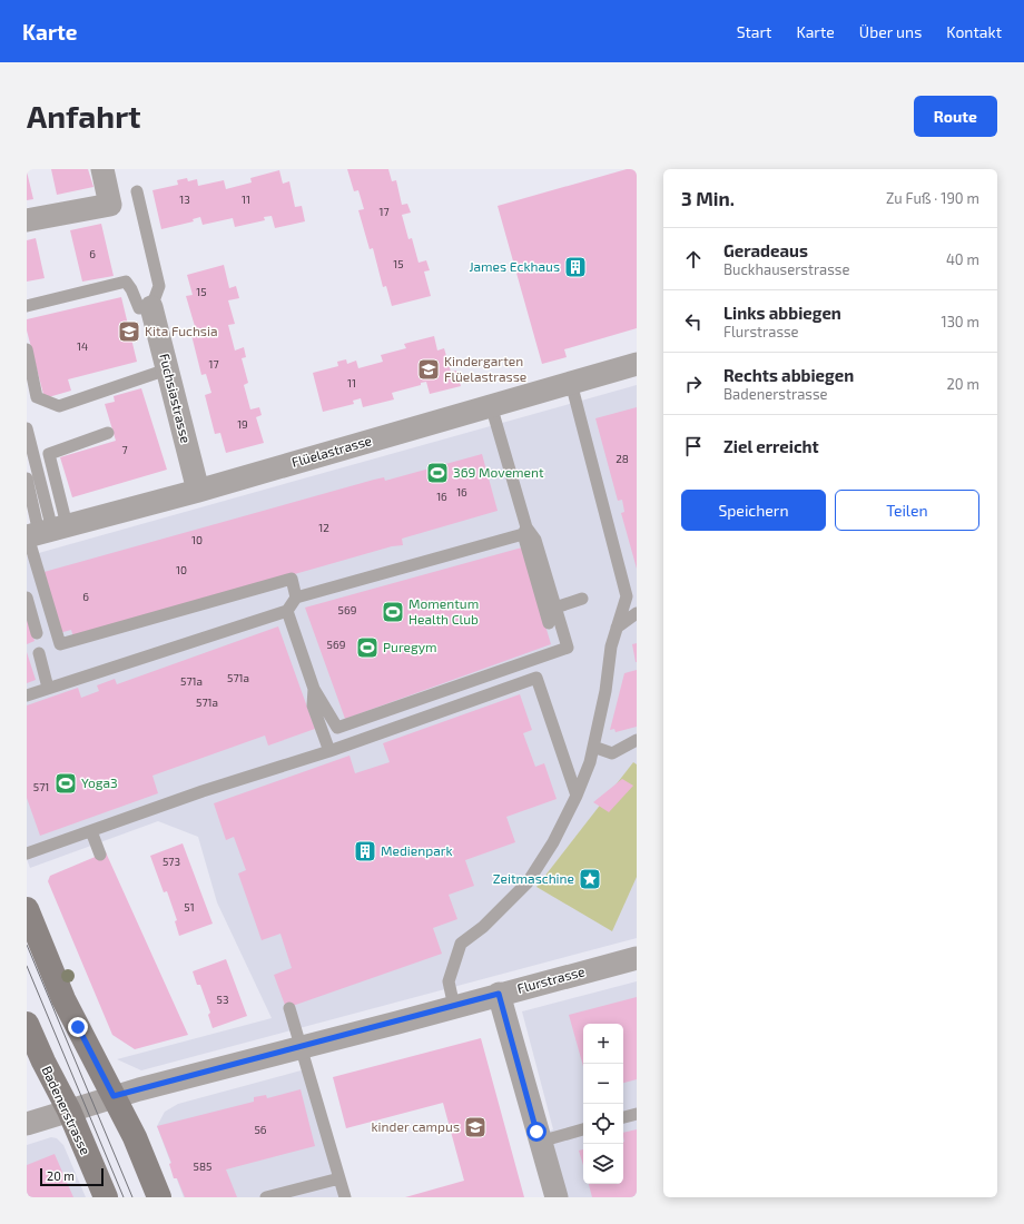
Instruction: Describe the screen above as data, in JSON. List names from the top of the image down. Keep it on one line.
{"streets":{"street":["Fuchsiastrasse","Flüelastrasse","Flurstrasse","Badenerstrasse"]},"crossings":[["Fuchsiastrasse","Flüelastrasse"],["Flurstrasse","Badenerstrasse"]],"places":{"building":["James Eckhaus","Medienpark"],"school or university":["Kita Fuchsia","Kindergarten Flüelastrasse","kinder campus"],"sports":["369 Movement","Momentum Health Club","Puregym","Yoga3"],"place":["Zeitmaschine"]},"house_numbers":["13","11","17","6","15","15","14","17","11","19","7","28","16","16","12","10","10","6","569","569","571a","571a","571a","571","573","51","53","56","585"],"scale_bar":"20 m","page":{"header":"Karte","nav":["Start","Karte","Über uns","Kontakt"],"buttons":["Route",["Speichern","Teilen"]],"title":"Anfahrt","heading":["3 Min.","Zu Fuß · 190 m"],"list":[["Geradeaus","Buckhauserstrasse","40 m"],["Links abbiegen","Flurstrasse","130 m"],["Rechts abbiegen","Badenerstrasse","20 m"],"Ziel erreicht"],"map_buttons":["+","−"],"scale":"20 m"}}
